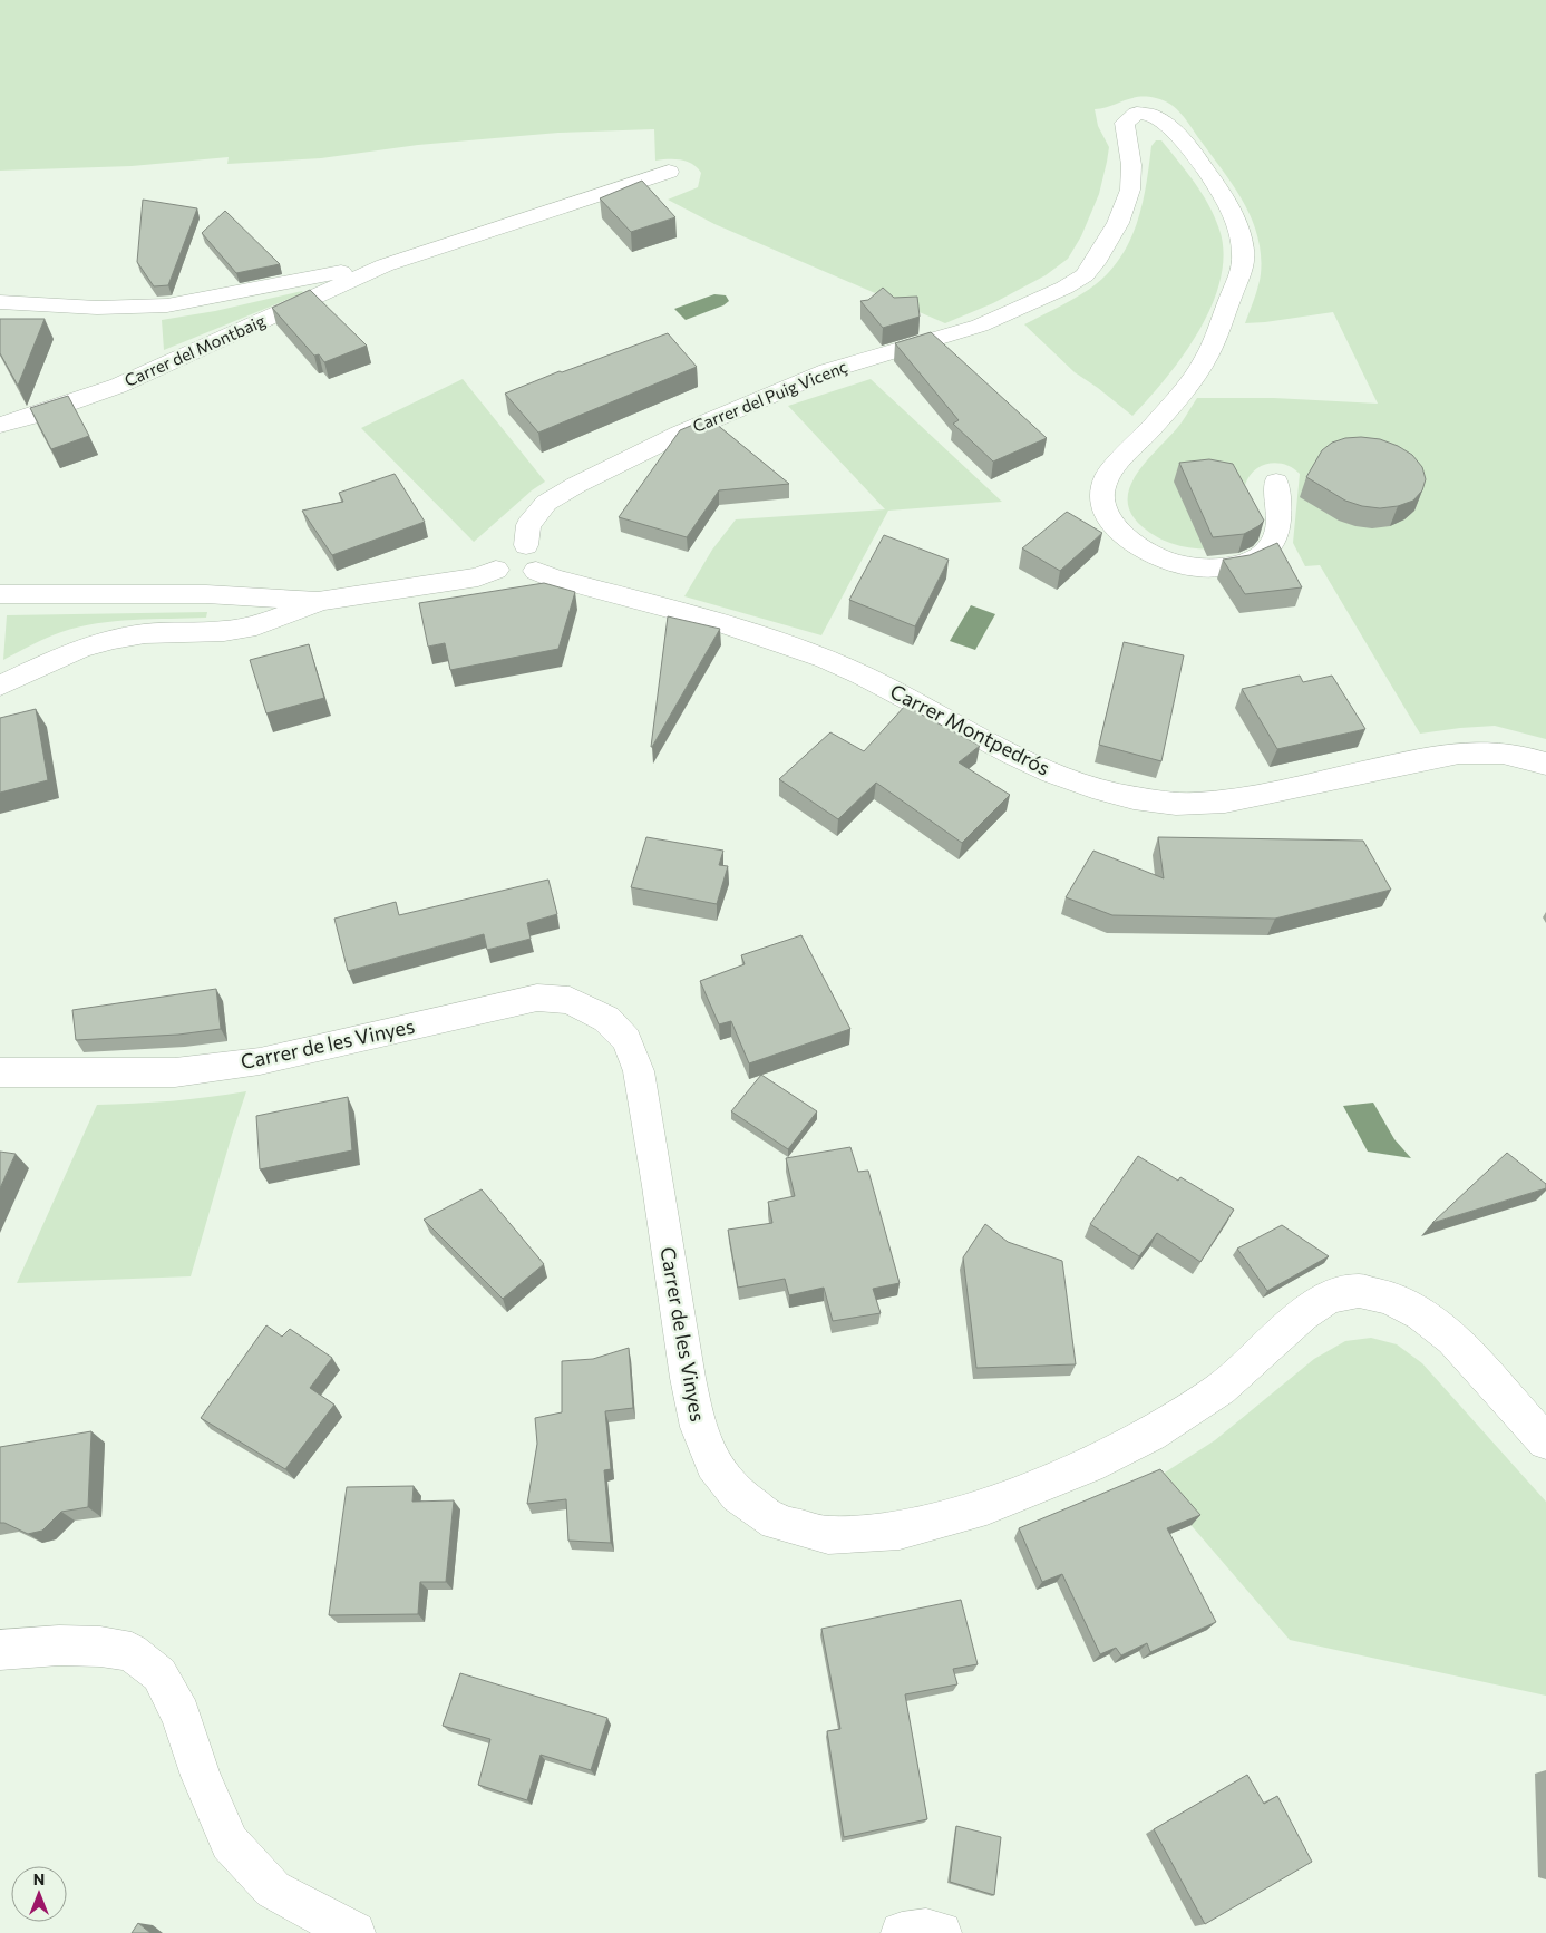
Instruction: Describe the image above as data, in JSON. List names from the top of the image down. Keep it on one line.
{"streets":{"street":["Carrer del Montbaig","Carrer del Puig Vicenç","Carrer Montpedrós","Carrer de les Vinyes"]},"crossings":[["Carrer del Puig Vicenç","Carrer Montpedrós"]],"north":"top"}
